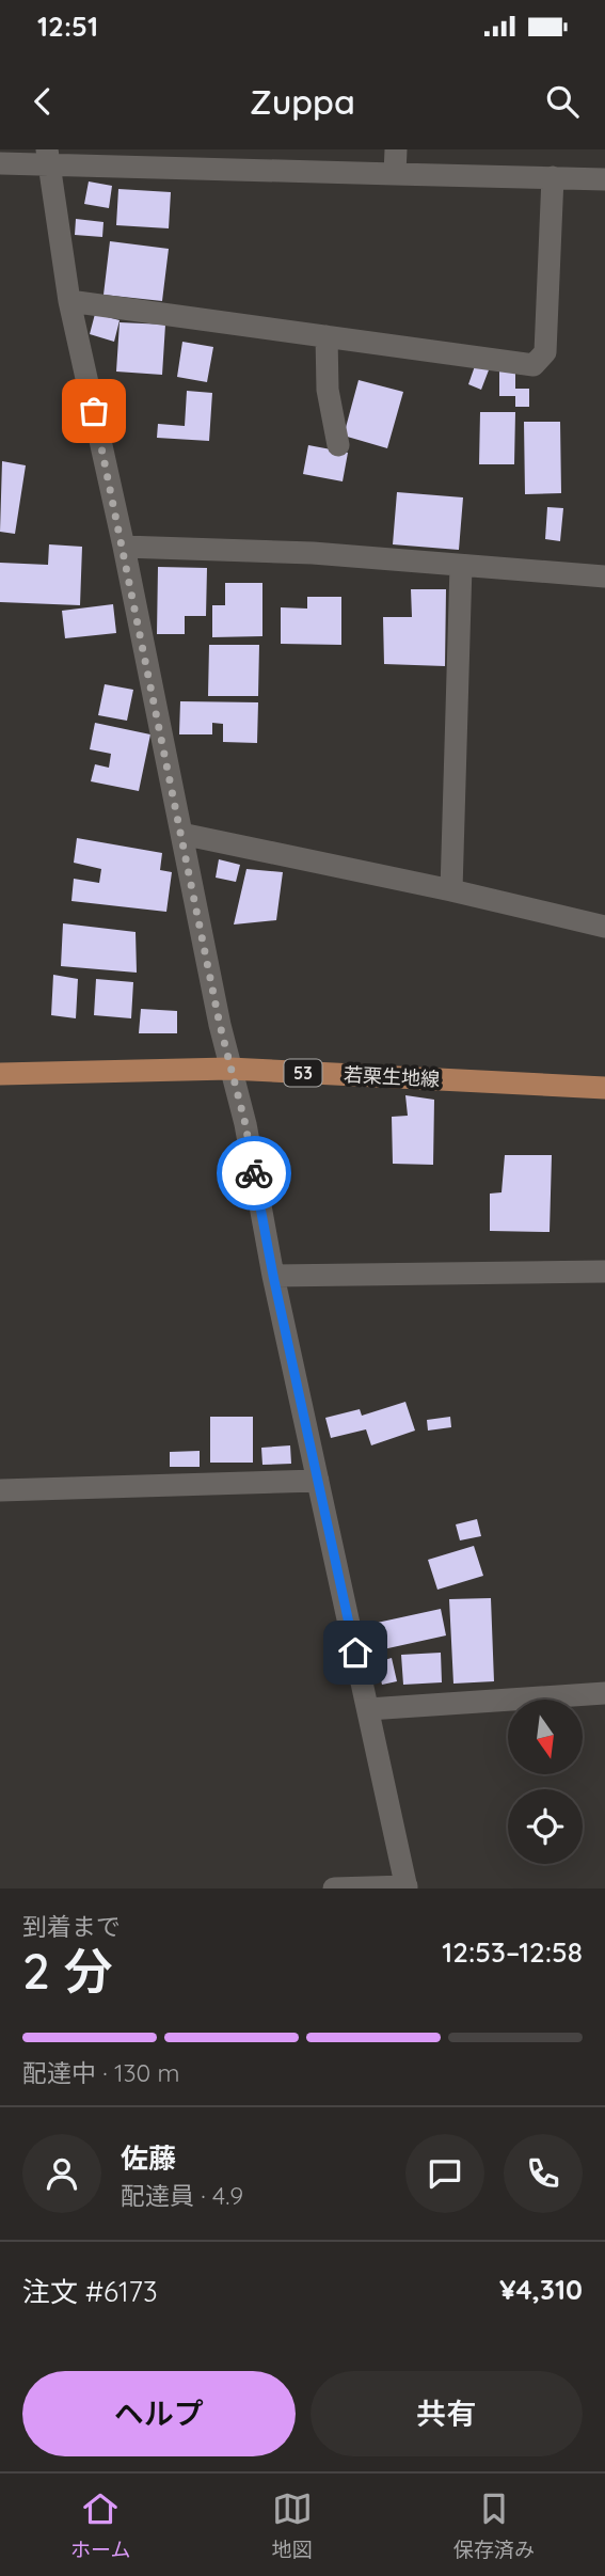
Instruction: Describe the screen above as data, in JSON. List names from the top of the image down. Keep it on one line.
{"streets":{"main road":["53","若栗生地線"]},"north":"bottom","page":{"status":"12:51","header":"Zuppa","heading":["2 分","到着まで","12:53–12:58"],"panel":["佐藤","配達員 · 4.9","注文 #6173","¥4,310"],"bar":"配達中 · 130 m","buttons":["ヘルプ","共有"],"tabs":["ホーム","地図","保存済み"]}}
